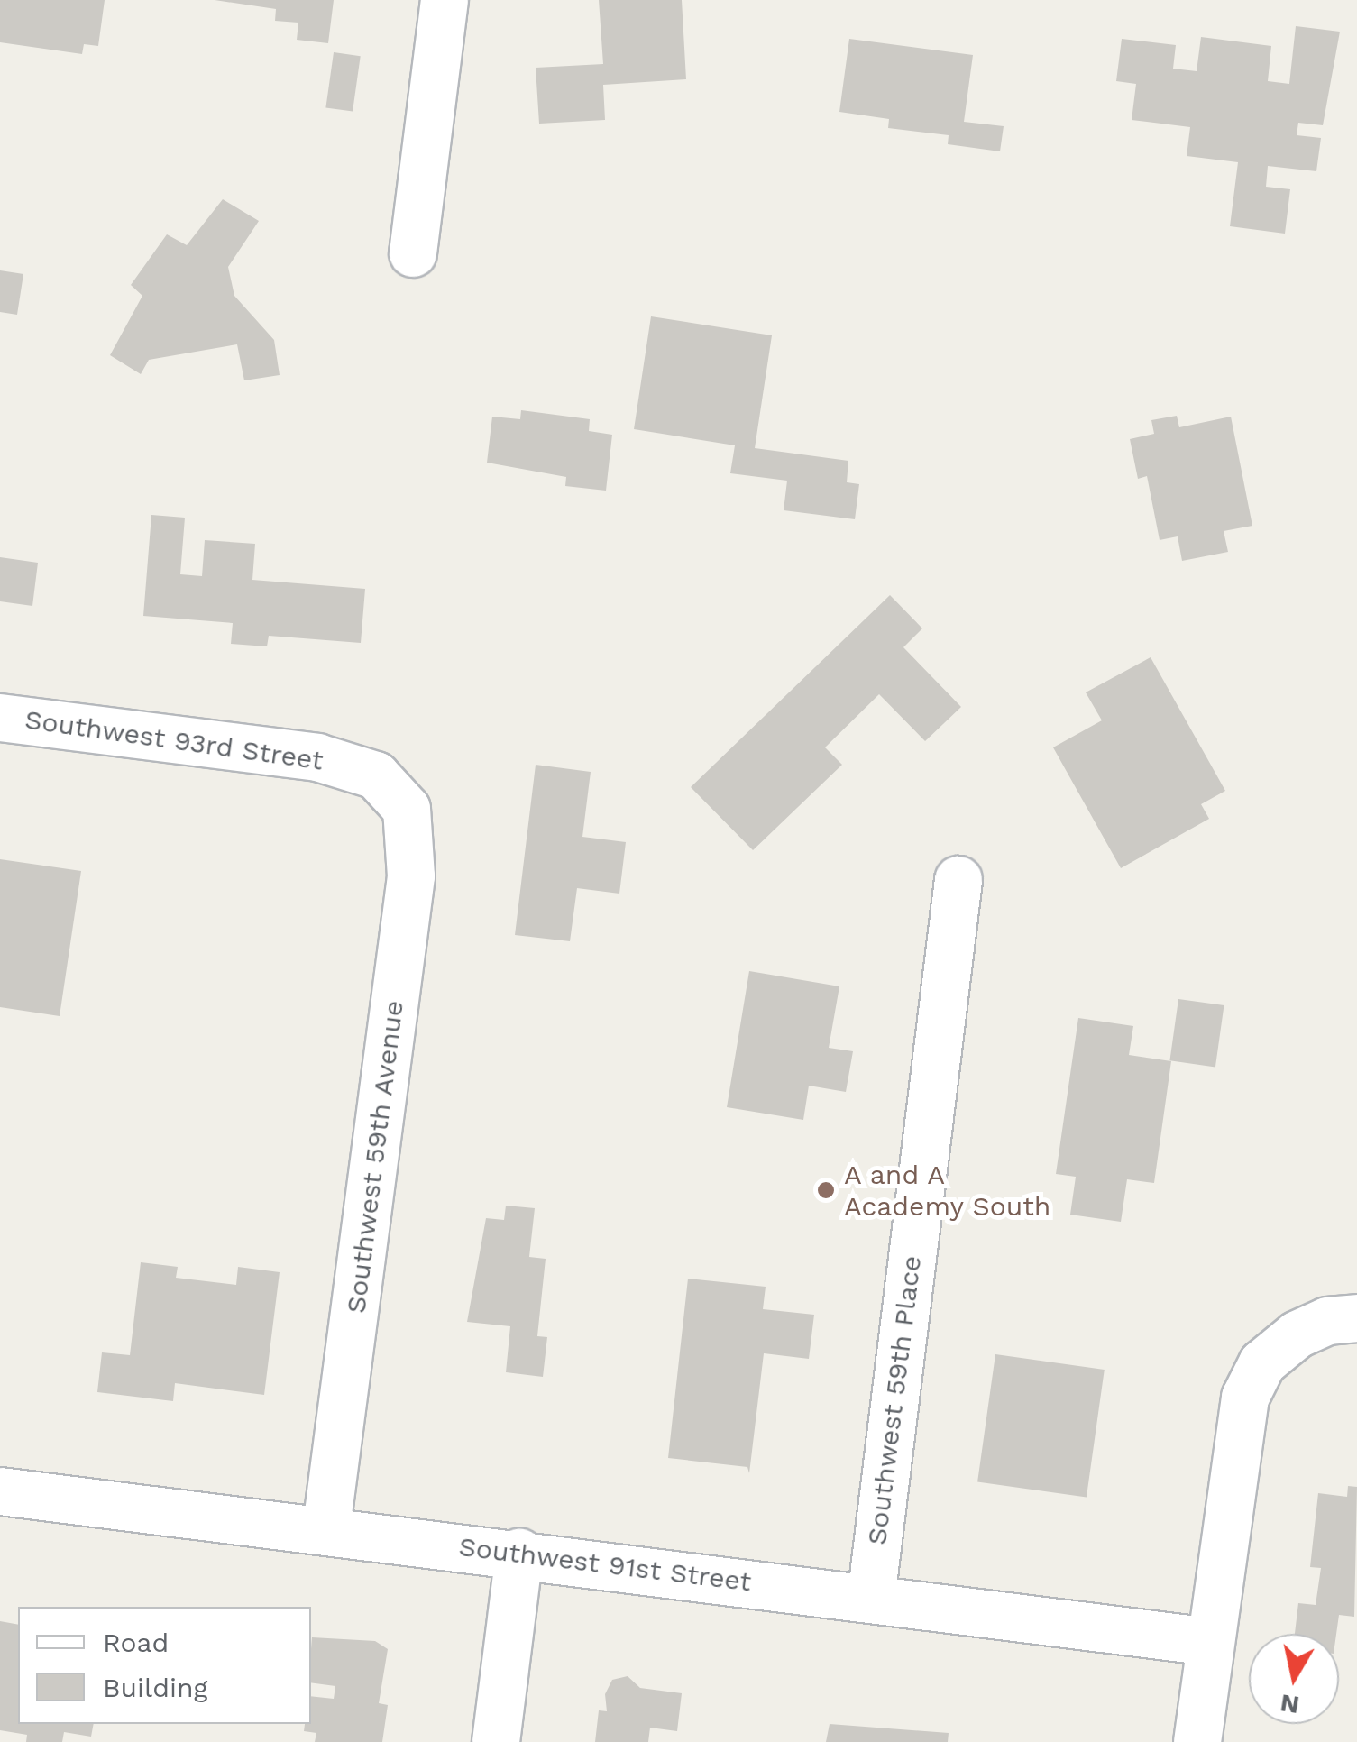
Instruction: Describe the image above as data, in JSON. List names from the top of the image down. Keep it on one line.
{"streets":{"street":["Southwest 93rd Street","Southwest 59th Avenue","Southwest 59th Place","Southwest 91st Street"]},"crossings":[["Southwest 93rd Street","Southwest 59th Avenue"],["Southwest 59th Avenue","Southwest 91st Street"],["Southwest 59th Place","Southwest 91st Street"]],"places":["A and A Academy South"],"legend":["Road","Building"],"north":"bottom"}
